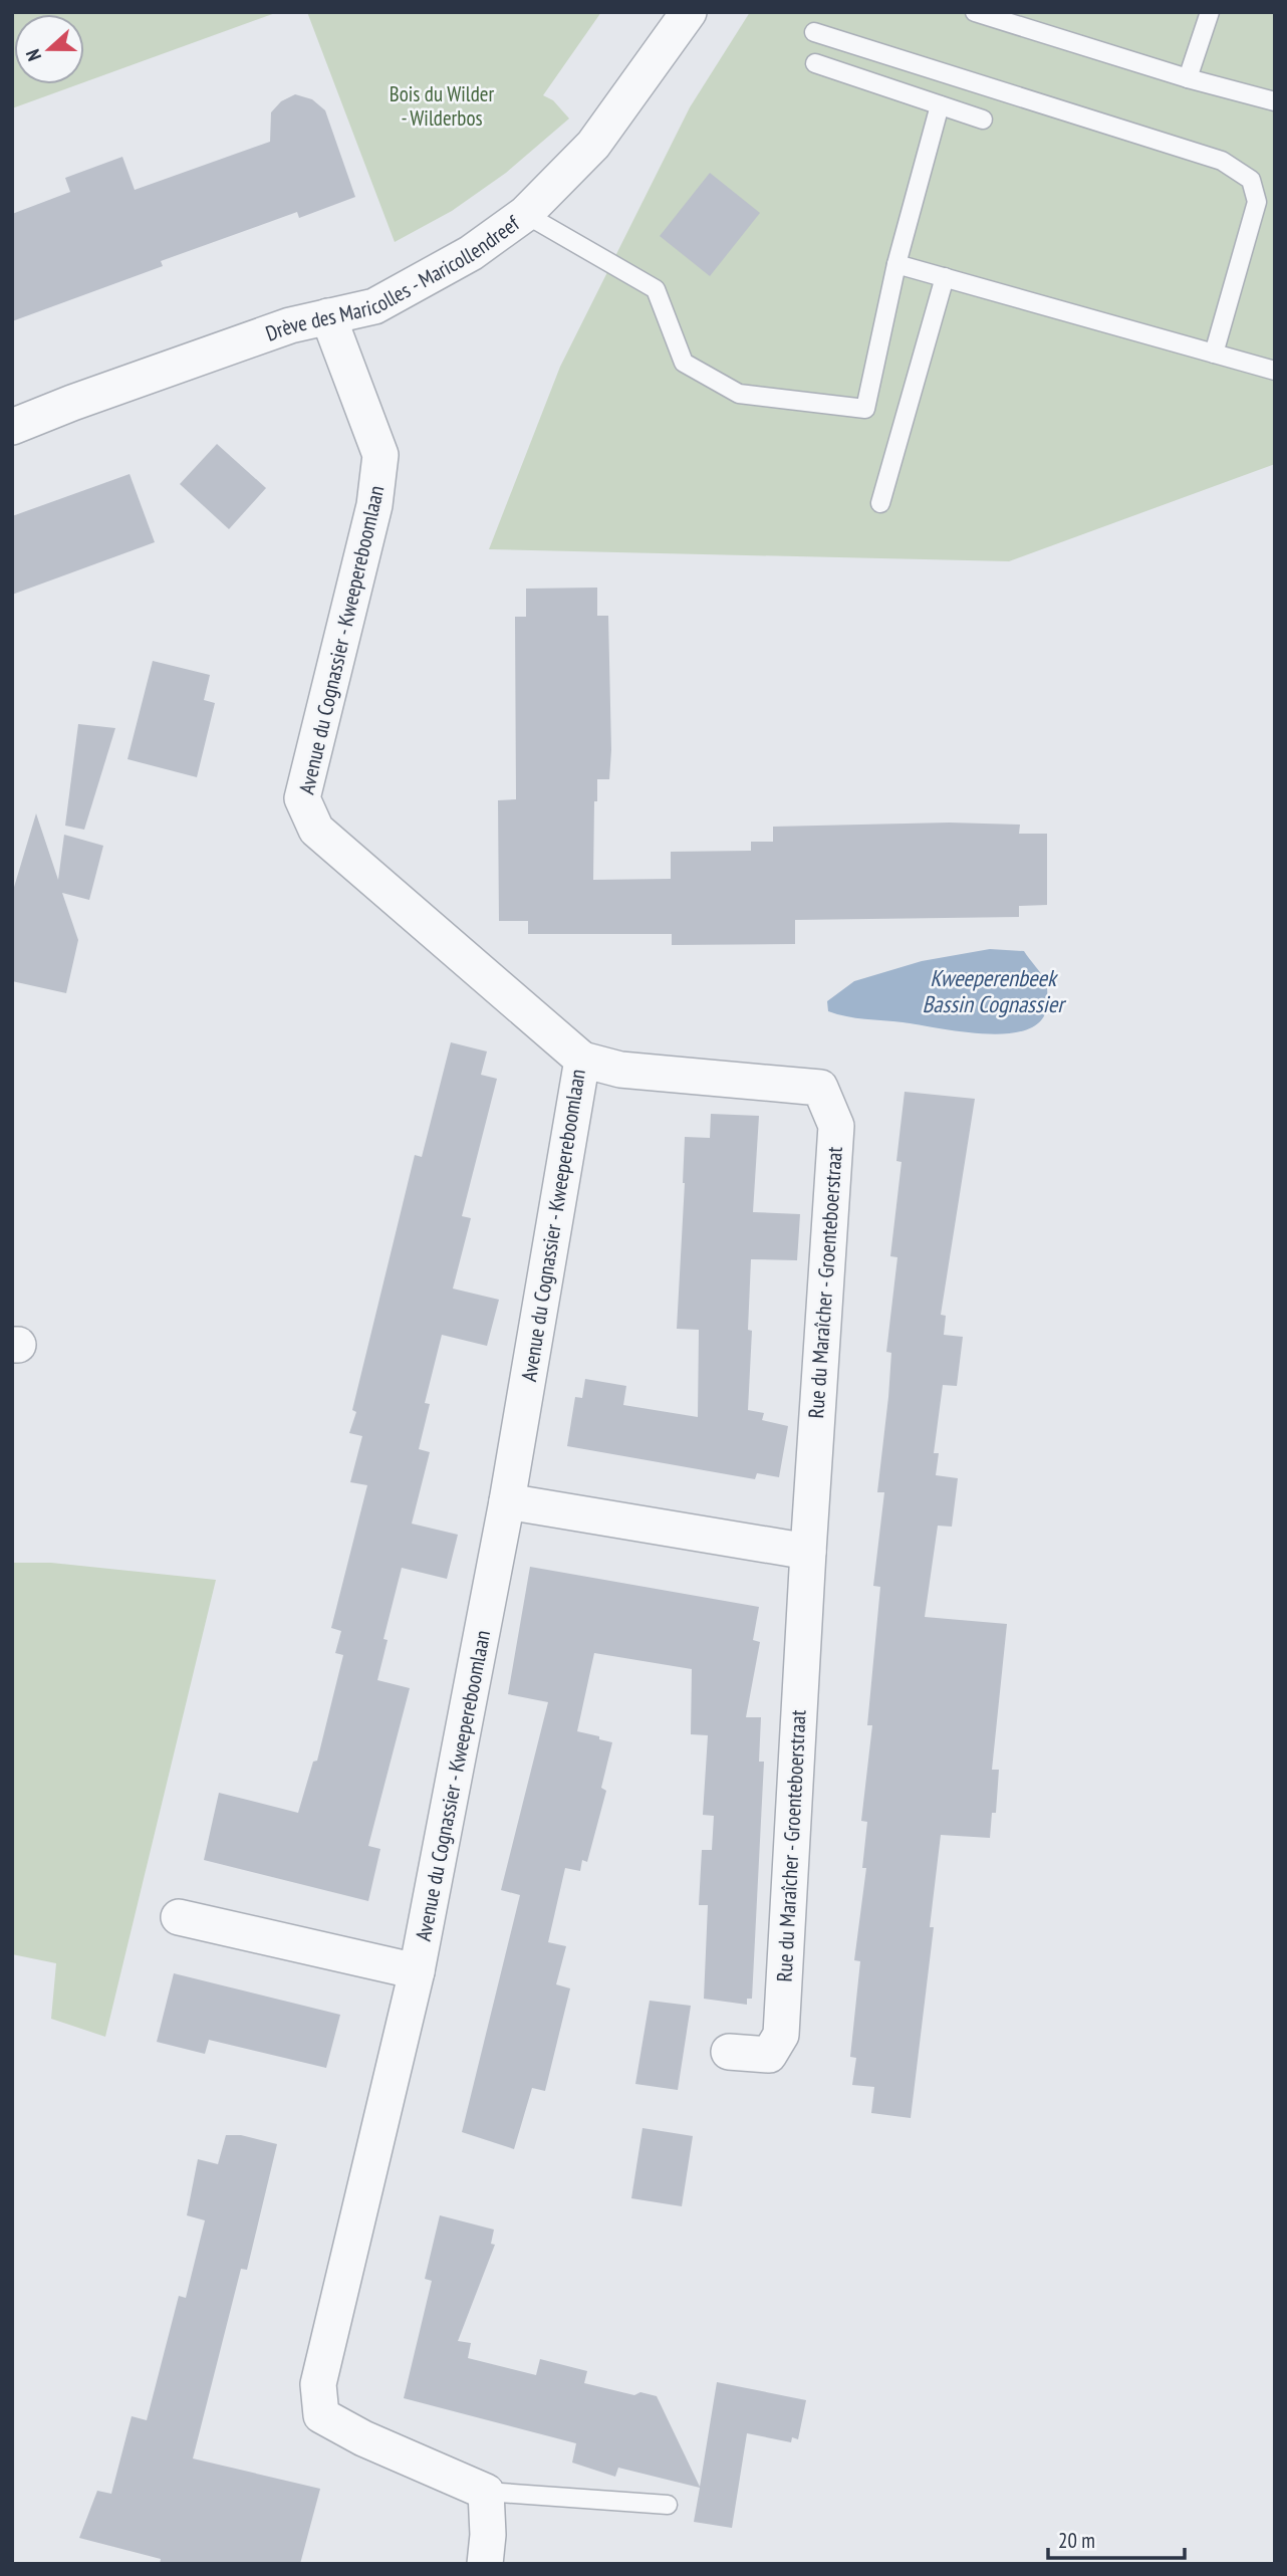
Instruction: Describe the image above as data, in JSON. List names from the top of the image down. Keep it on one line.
{"streets":{"street":["Drève des Maricolles - Maricollendreef","Avenue du Cognassier - Kweepereboomlaan","Rue du Maraîcher - Groenteboerstraat"]},"crossings":[["Drève des Maricolles - Maricollendreef","Avenue du Cognassier - Kweepereboomlaan"],["Avenue du Cognassier - Kweepereboomlaan","Rue du Maraîcher - Groenteboerstraat"]],"water":["Kweeperenbeek Bassin Cognassier"],"parks":["Bois du Wilder - Wilderbos"],"scale_bar":"20 m","north":"left"}
